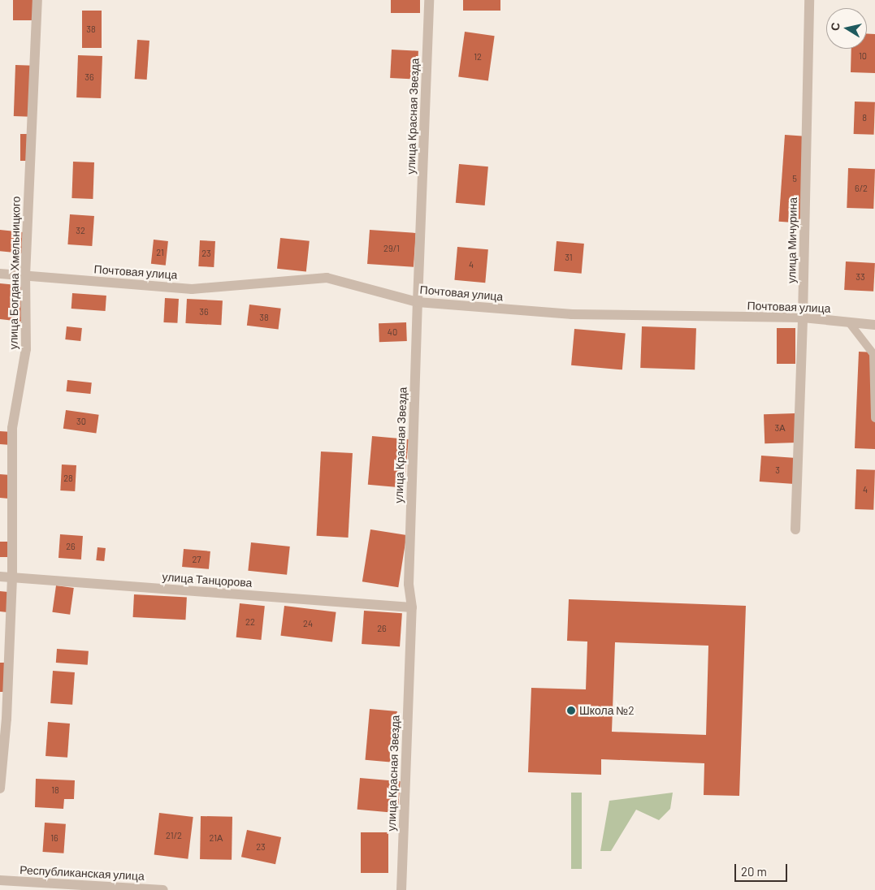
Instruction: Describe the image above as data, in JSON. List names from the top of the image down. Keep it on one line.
{"streets":{"street":["улица Красная Звезда","улица Мичурина","Почтовая улица","улица Богдана Хмельницкого","улица Танцорова","Республиканская улица"]},"crossings":[["улица Красная Звезда","Почтовая улица"],["улица Красная Звезда","улица Танцорова"],["улица Мичурина","Почтовая улица"],["Почтовая улица","улица Богдана Хмельницкого"],["улица Богдана Хмельницкого","улица Танцорова"]],"places":["Школа №2"],"house_numbers":["38","10","12","36","8","5","6/2","32","29/1","21","23","31","4","33","36","38","40","30","3А","3","28","4","26","27","22","24","26","18","21/2","16","21А","23"],"scale_bar":"20 m","north":"left"}
